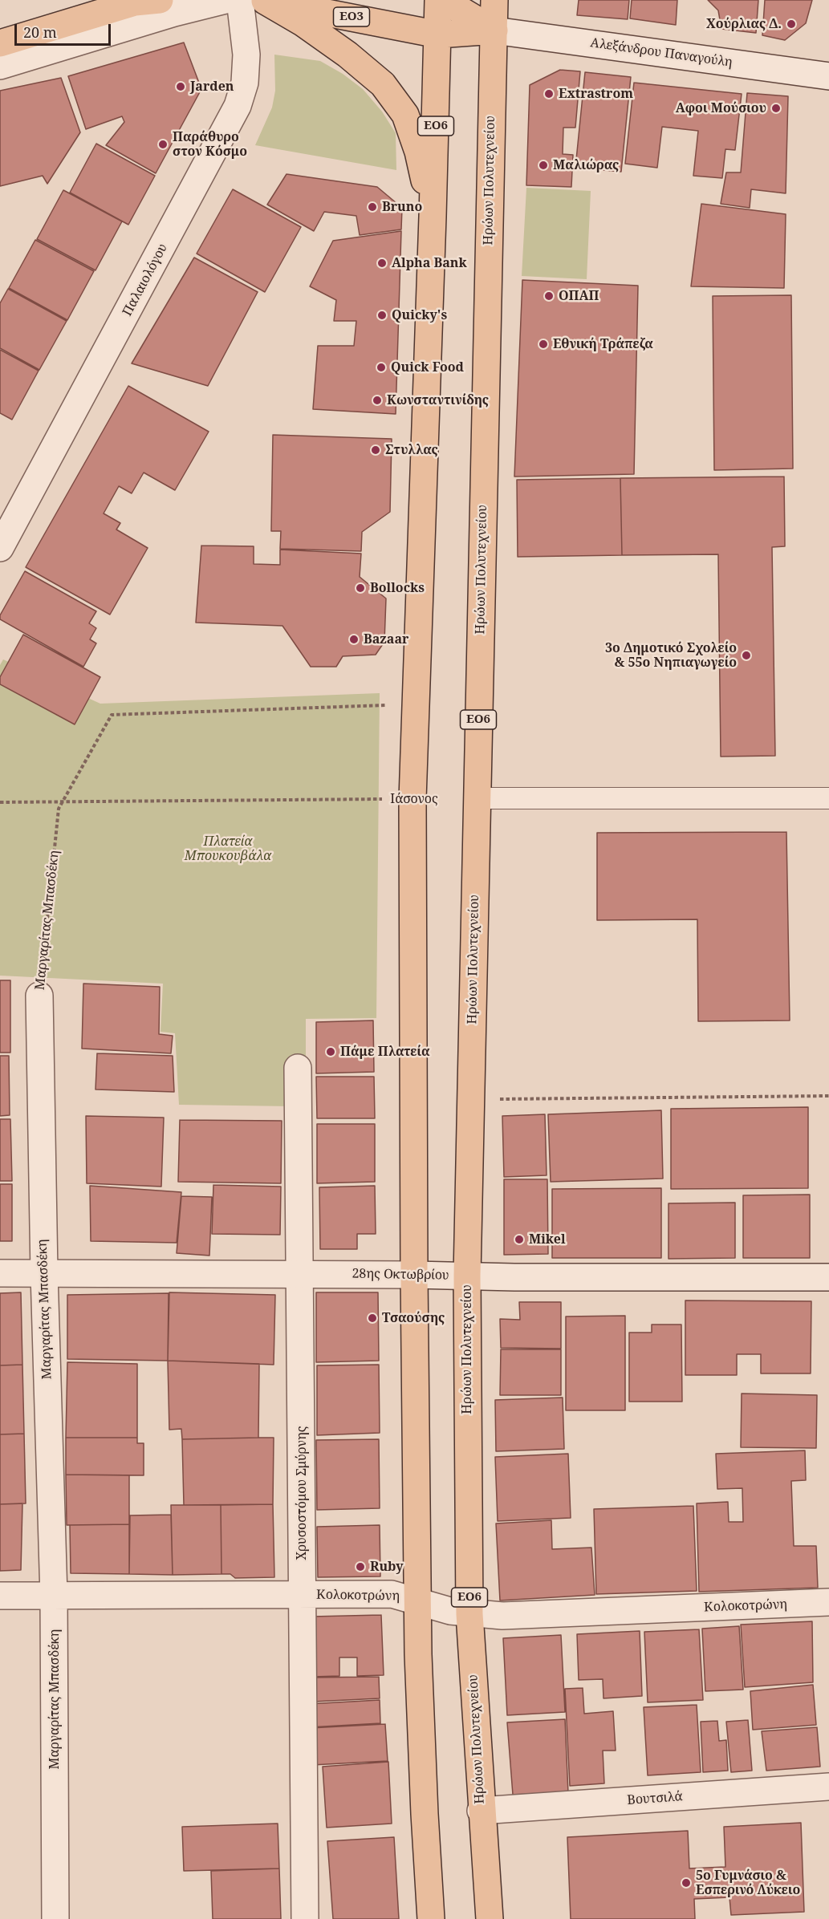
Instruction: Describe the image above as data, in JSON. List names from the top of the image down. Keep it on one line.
{"streets":{"main road":["ΕΟ3","ΕΟ6","Ηρώων Πολυτεχνείου"],"street":["Αλεξάνδρου Παναγούλη","Παλαιολόγου","Μαργαρίτας Μπασδέκη","28ης Οκτωβρίου","Χρυσοστόμου Σμύρνης","Κολοκοτρώνη","Βουτσιλά"],"path":["Ιάσονος"]},"crossings":[["ΕΟ3","Αλεξάνδρου Παναγούλη"],["ΕΟ3","ΕΟ6"],["ΕΟ3","Ηρώων Πολυτεχνείου"],["ΕΟ3","Παλαιολόγου"],["Αλεξάνδρου Παναγούλη","Ηρώων Πολυτεχνείου"],["ΕΟ6","Ιάσονος"],["ΕΟ6","Μαργαρίτας Μπασδέκη"],["ΕΟ6","28ης Οκτωβρίου"],["ΕΟ6","Κολοκοτρώνη"],["Ηρώων Πολυτεχνείου","28ης Οκτωβρίου"],["Ηρώων Πολυτεχνείου","Κολοκοτρώνη"],["Ηρώων Πολυτεχνείου","Βουτσιλά"],["Ιάσονος","Μαργαρίτας Μπασδέκη"],["Μαργαρίτας Μπασδέκη","28ης Οκτωβρίου"],["Μαργαρίτας Μπασδέκη","Κολοκοτρώνη"],["28ης Οκτωβρίου","Χρυσοστόμου Σμύρνης"],["Χρυσοστόμου Σμύρνης","Κολοκοτρώνη"]],"parks":["Πλατεία Μπουκουβάλα"],"places":["Χούρλιας Δ.","Jarden","Extrastrom","Αφοι Μούσιου","Παράθυρο στον Κόσμο","Μαλιώρας","Bruno","Alpha Bank","ΟΠΑΠ","Quicky's","Εθνική Τράπεζα","Quick Food","Κωνσταντινίδης","Στυλλας","Bollocks","Bazaar","3ο Δημοτικό Σχολείο & 55ο Νηπιαγωγείο","Πάμε Πλατεία","Mikel","Τσαούσης","Ruby","5ο Γυμνάσιο & Εσπερινό Λύκειο"],"scale_bar":"20 m"}
